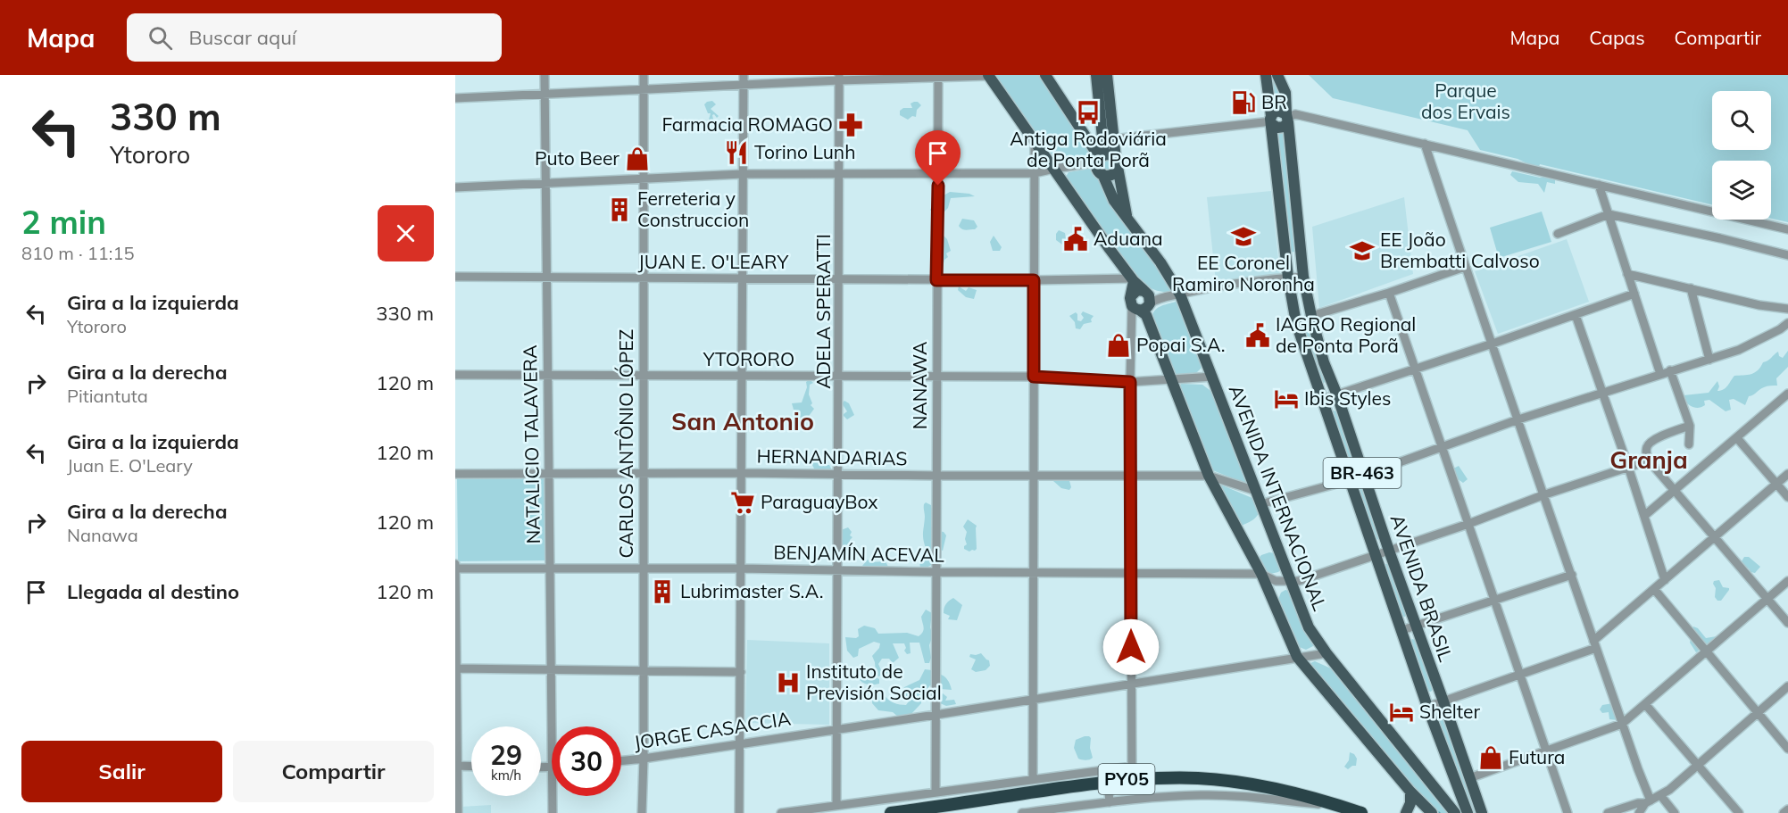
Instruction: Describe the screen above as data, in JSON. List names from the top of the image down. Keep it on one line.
{"streets":{"highway":["PY05"],"main road":["BR-463","AVENIDA INTERNACIONAL","AVENIDA BRASIL"],"street":["JUAN E. O'LEARY","ADELA SPERATTI","YTORORO","NANAWA","CARLOS ANTÔNIO LÓPEZ","NATALICIO TALAVERA","HERNANDARIAS","BENJAMÍN ACEVAL","JORGE CASACCIA"]},"crossings":[["JUAN E. O'LEARY","ADELA SPERATTI"],["JUAN E. O'LEARY","NANAWA"],["JUAN E. O'LEARY","CARLOS ANTÔNIO LÓPEZ"],["JUAN E. O'LEARY","NATALICIO TALAVERA"],["ADELA SPERATTI","YTORORO"],["ADELA SPERATTI","HERNANDARIAS"],["ADELA SPERATTI","BENJAMÍN ACEVAL"],["ADELA SPERATTI","JORGE CASACCIA"],["YTORORO","NANAWA"],["YTORORO","CARLOS ANTÔNIO LÓPEZ"],["YTORORO","NATALICIO TALAVERA"],["YTORORO","AVENIDA INTERNACIONAL"],["NANAWA","HERNANDARIAS"],["NANAWA","BENJAMÍN ACEVAL"],["NANAWA","JORGE CASACCIA"],["CARLOS ANTÔNIO LÓPEZ","HERNANDARIAS"],["CARLOS ANTÔNIO LÓPEZ","BENJAMÍN ACEVAL"],["CARLOS ANTÔNIO LÓPEZ","JORGE CASACCIA"],["NATALICIO TALAVERA","HERNANDARIAS"],["NATALICIO TALAVERA","BENJAMÍN ACEVAL"],["HERNANDARIAS","AVENIDA INTERNACIONAL"],["AVENIDA INTERNACIONAL","JORGE CASACCIA"]],"districts":["San Antonio","Granja"],"parks":["Parque dos Ervais"],"places":{"fuel station":["BR"],"bus stop":["Antiga Rodoviária de Ponta Porã"],"pharmacy":["Farmacia ROMAGO"],"restaurant":["Torino Lunh"],"shop":["Puto Beer","Popai S.A.","Futura"],"building":["Ferreteria y Construccion","Lubrimaster S.A."],"school or university":["EE Coronel Ramiro Noronha","EE João Brembatti Calvoso"],"public building":["Aduana","IAGRO Regional de Ponta Porã"],"hotel":["Ibis Styles","Shelter"],"supermarket":["ParaguayBox"],"hospital":["Instituto de Previsión Social"]},"page":{"header":"Mapa","search":"Buscar aquí","nav":["Mapa","Capas","Compartir"],"turn":["330 m","Ytororo"],"heading":["2 min","810 m · 11:15"],"list":[{"name":"Gira a la izquierda","note":"Ytororo","value":"330 m"},{"name":"Gira a la derecha","note":"Pitiantuta","value":"120 m"},{"name":"Gira a la izquierda","note":"Juan E. O'Leary","value":"120 m"},{"name":"Gira a la derecha","note":"Nanawa","value":"120 m"},{"name":"Llegada al destino","value":"120 m"}],"speed":"29 km/h","limit":"30","buttons":["Salir","Compartir"]}}
